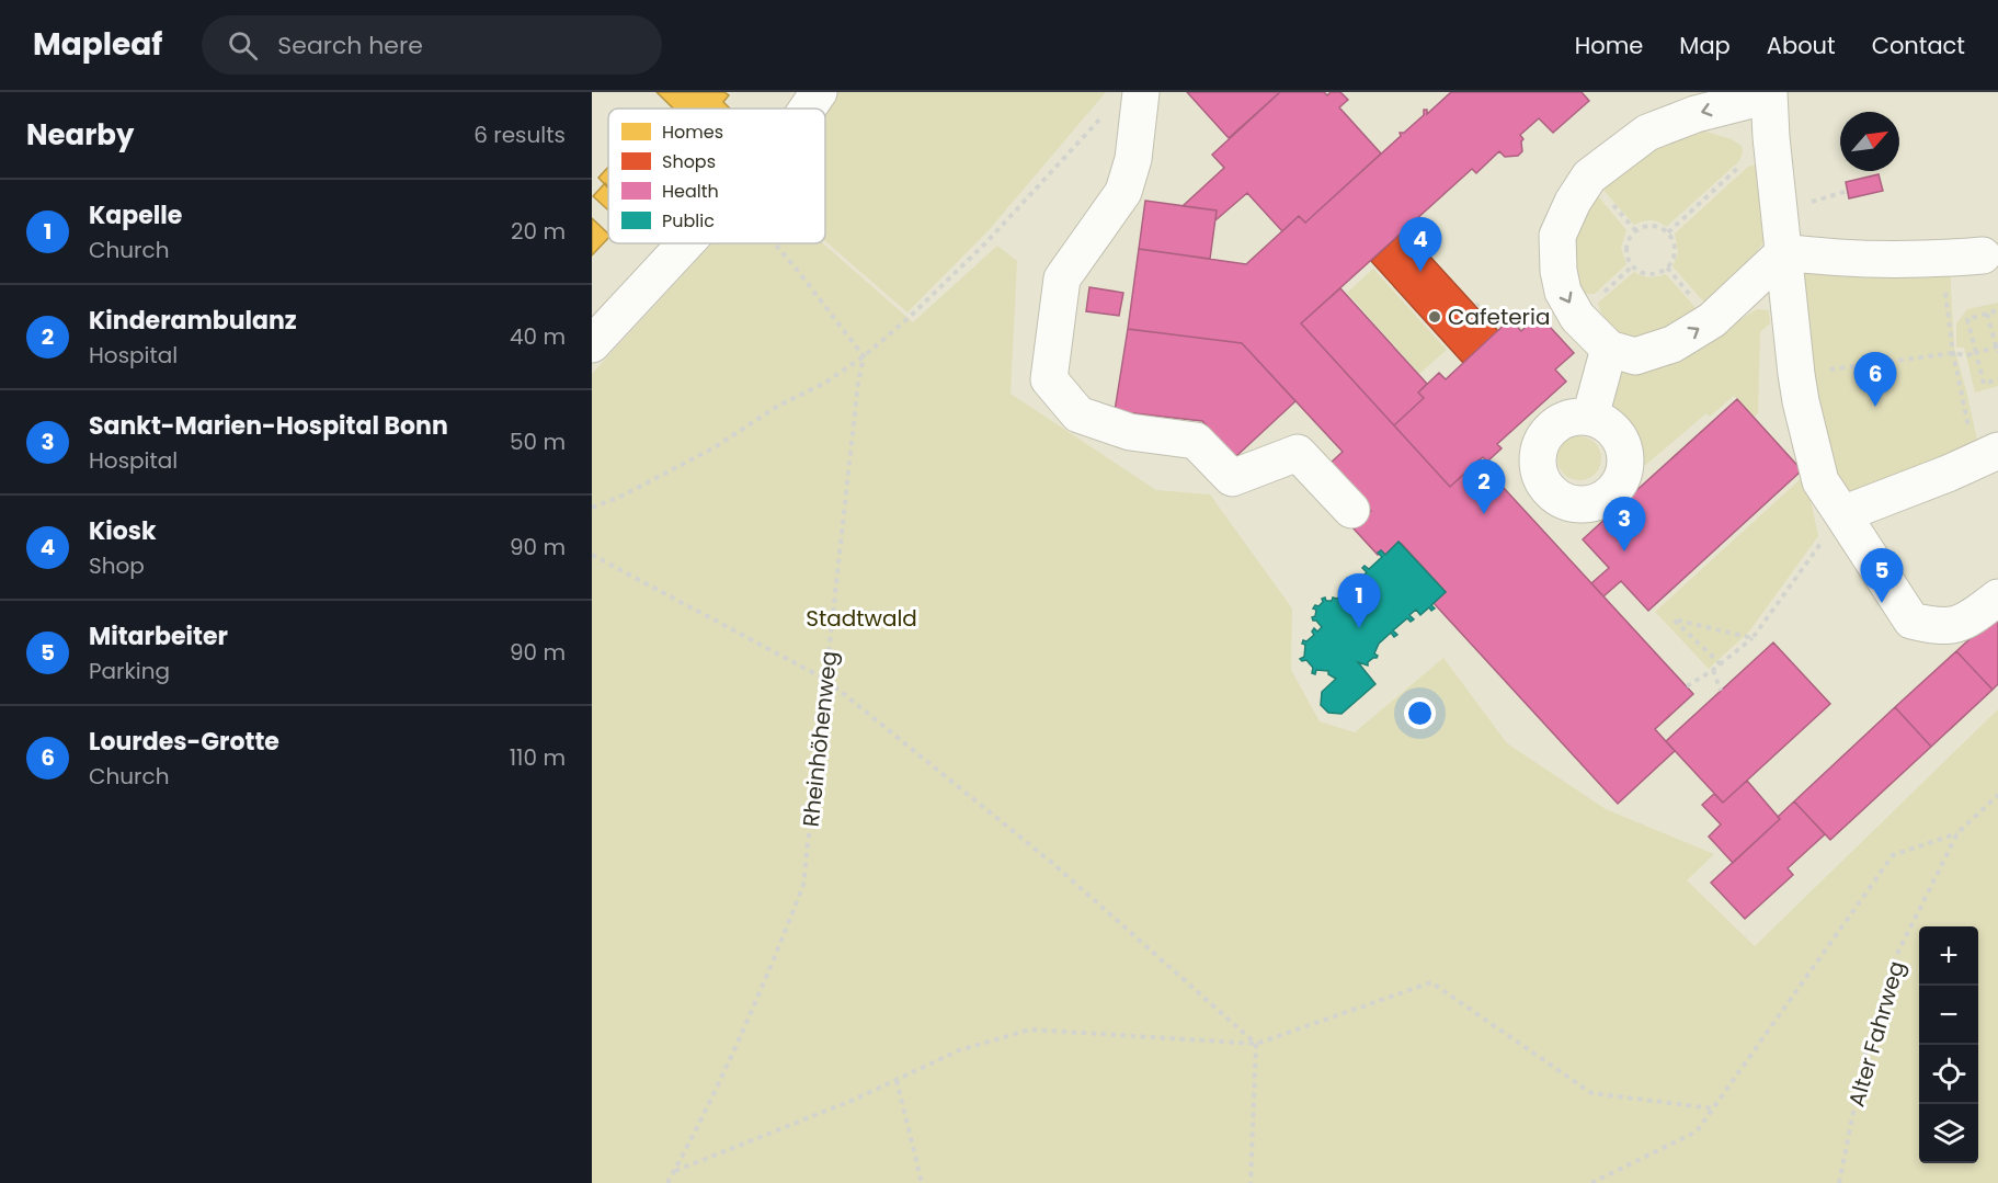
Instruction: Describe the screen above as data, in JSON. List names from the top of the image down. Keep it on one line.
{"streets":{"path":["Rheinhöhenweg","Alter Fahrweg"]},"parks":["Stadtwald"],"places":["Cafeteria"],"legend":["Homes","Shops","Health","Public"],"north":"top right","page":{"header":"Mapleaf","search":"Search here","nav":["Home","Map","About","Contact"],"heading":["Nearby","6 results"],"list":[{"mark":"1","name":"Kapelle","note":"Church","value":"20 m"},{"mark":"2","name":"Kinderambulanz","note":"Hospital","value":"40 m"},{"mark":"3","name":"Sankt-Marien-Hospital Bonn","note":"Hospital","value":"50 m"},{"mark":"4","name":"Kiosk","note":"Shop","value":"90 m"},{"mark":"5","name":"Mitarbeiter","note":"Parking","value":"90 m"},{"mark":"6","name":"Lourdes-Grotte","note":"Church","value":"110 m"}],"pins":["4","6","2","3","5","1"],"map_buttons":["+","−"]}}
